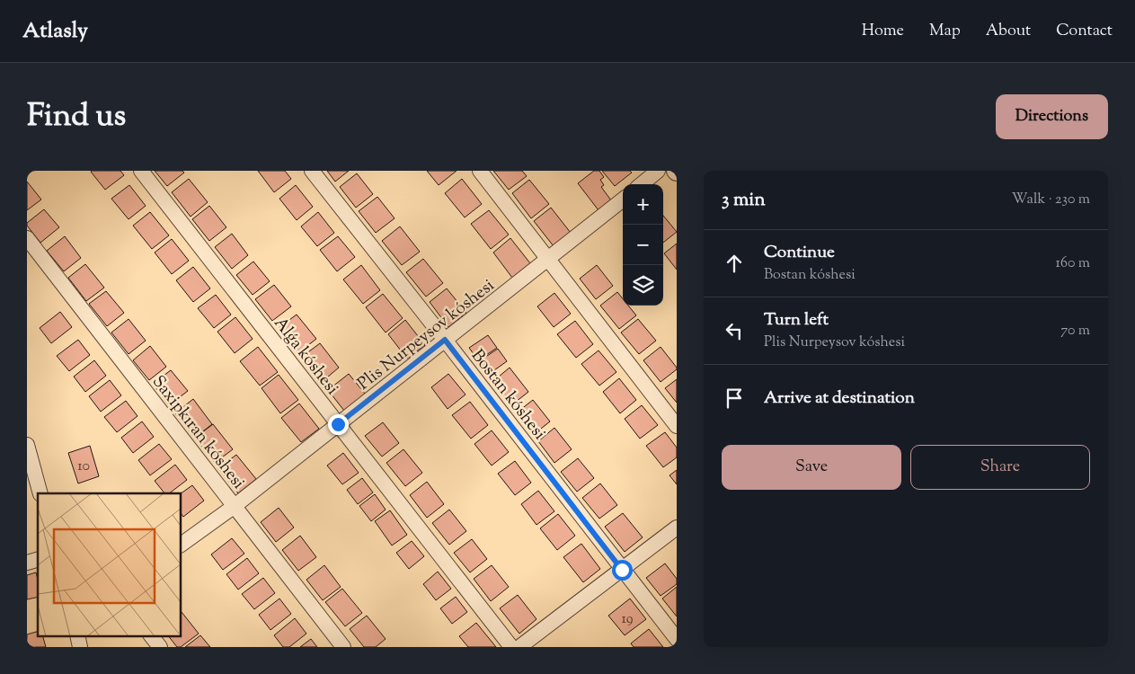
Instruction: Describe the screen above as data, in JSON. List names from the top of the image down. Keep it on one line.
{"streets":{"street":["Plis Nurpeysov kóshesi","Alǵa kóshesi","Bostan kóshesi","Saxipkıran kóshesi"]},"crossings":[["Plis Nurpeysov kóshesi","Alǵa kóshesi"],["Plis Nurpeysov kóshesi","Bostan kóshesi"],["Plis Nurpeysov kóshesi","Saxipkıran kóshesi"]],"house_numbers":["10","19"],"page":{"header":"Atlasly","nav":["Home","Map","About","Contact"],"title":"Find us","buttons":["Directions",["Save","Share"]],"heading":["3 min","Walk · 230 m"],"map_buttons":["+","−"],"list":[["Continue","Bostan kóshesi","160 m"],["Turn left","Plis Nurpeysov kóshesi","70 m"],"Arrive at destination"]}}
